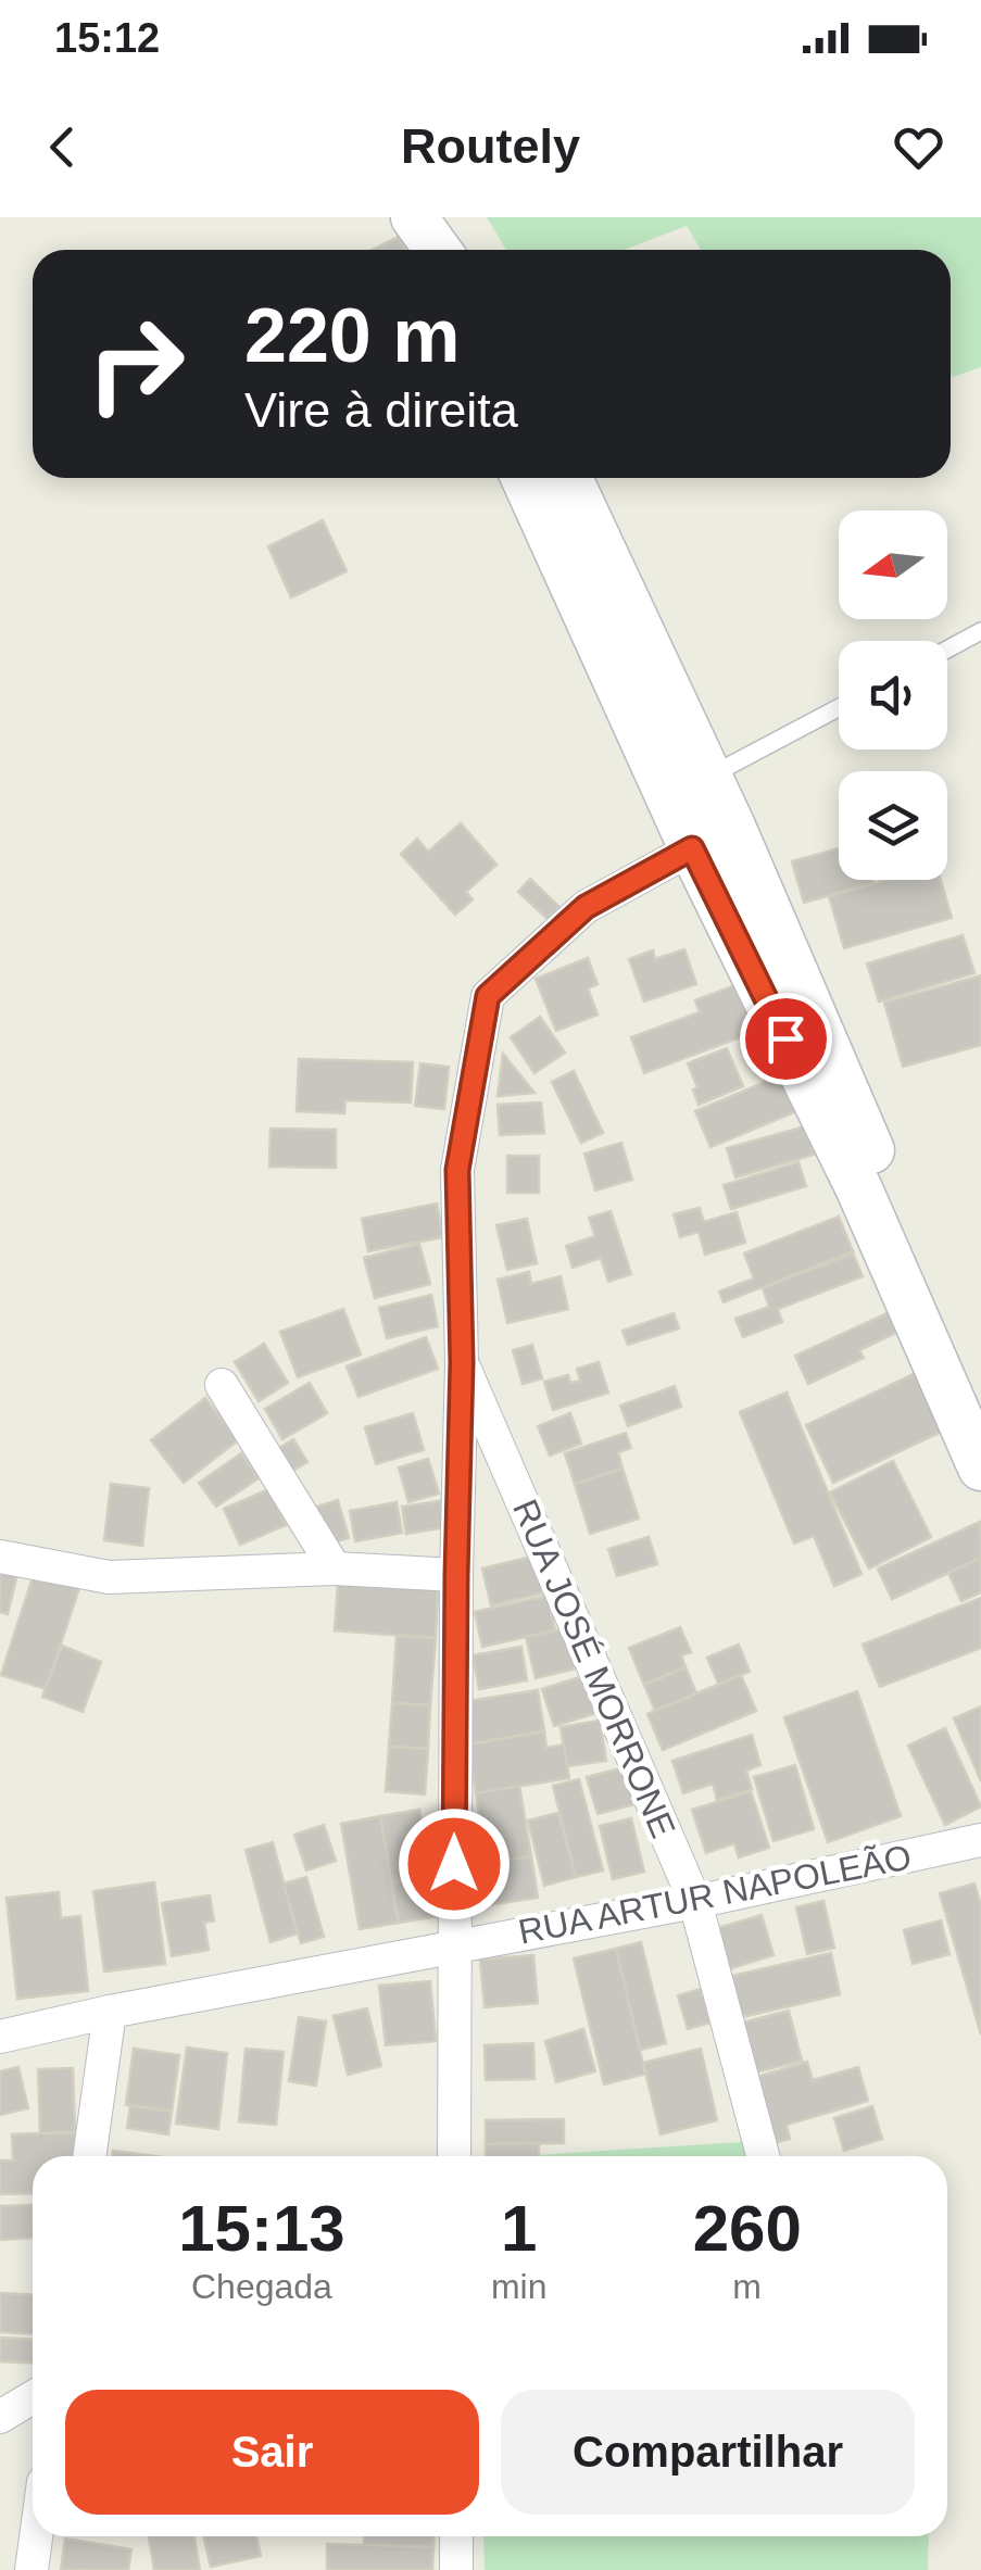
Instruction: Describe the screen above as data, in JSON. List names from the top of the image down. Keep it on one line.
{"streets":{"street":["RUA JOSÉ MORRONE","RUA ARTUR NAPOLEÃO"]},"crossings":[["RUA JOSÉ MORRONE","RUA ARTUR NAPOLEÃO"]],"north":"left","page":{"status":"15:12","header":"Routely","turn":["220 m","Vire à direita"],"eta":["15:13","Chegada","1","min","260","m"],"buttons":["Sair","Compartilhar"]}}
